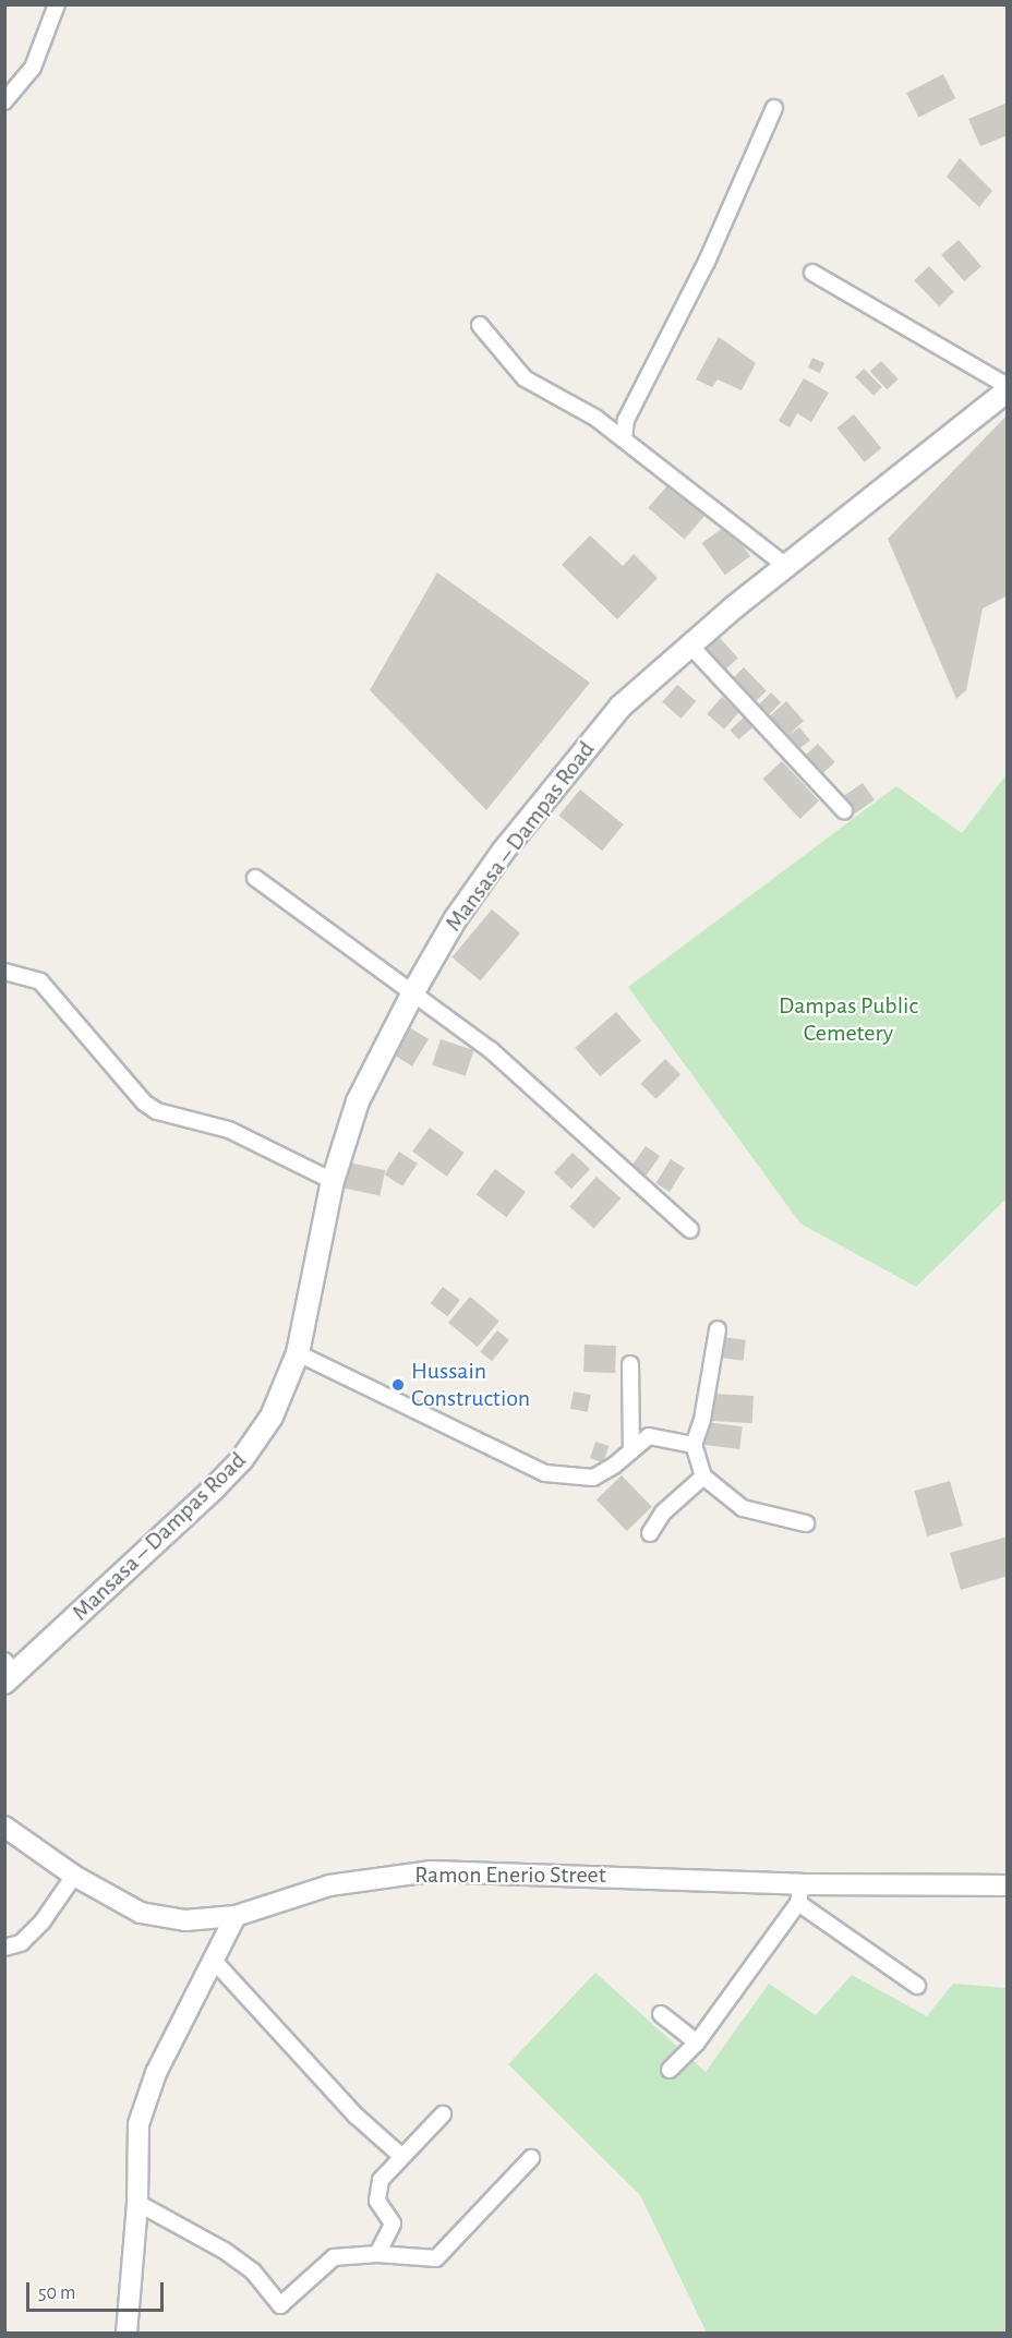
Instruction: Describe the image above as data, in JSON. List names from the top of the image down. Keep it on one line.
{"streets":{"main road":["Mansasa – Dampas Road"],"street":["Ramon Enerio Street"]},"parks":["Dampas Public Cemetery"],"places":["Hussain Construction"],"scale_bar":"50 m"}
